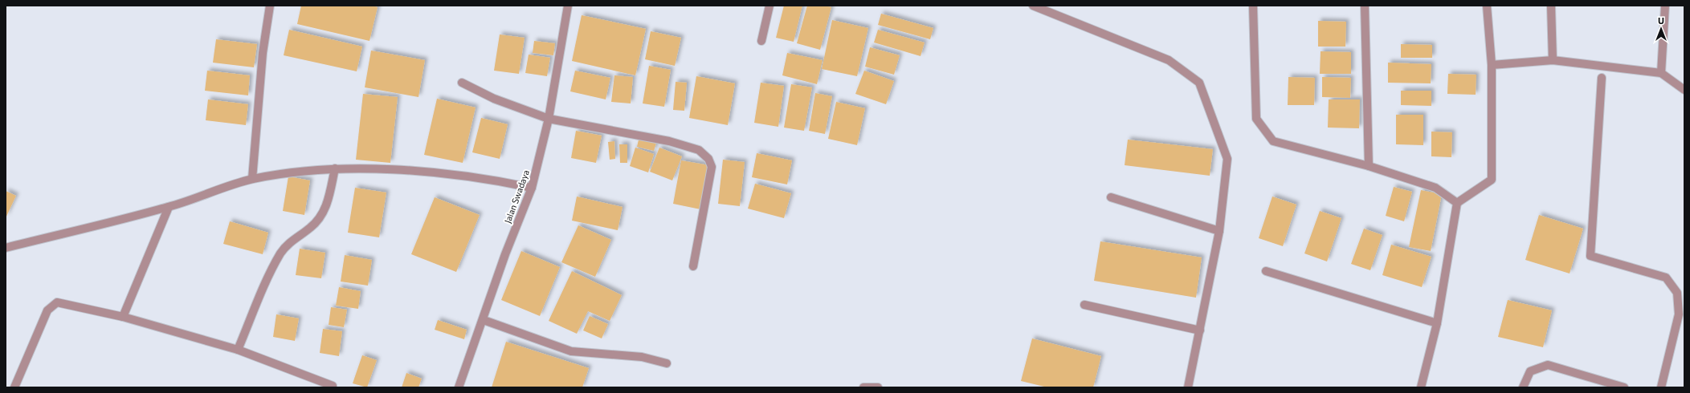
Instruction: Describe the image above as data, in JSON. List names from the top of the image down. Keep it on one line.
{"streets":{"street":["Jalan Swadaya"]},"north":"top"}
